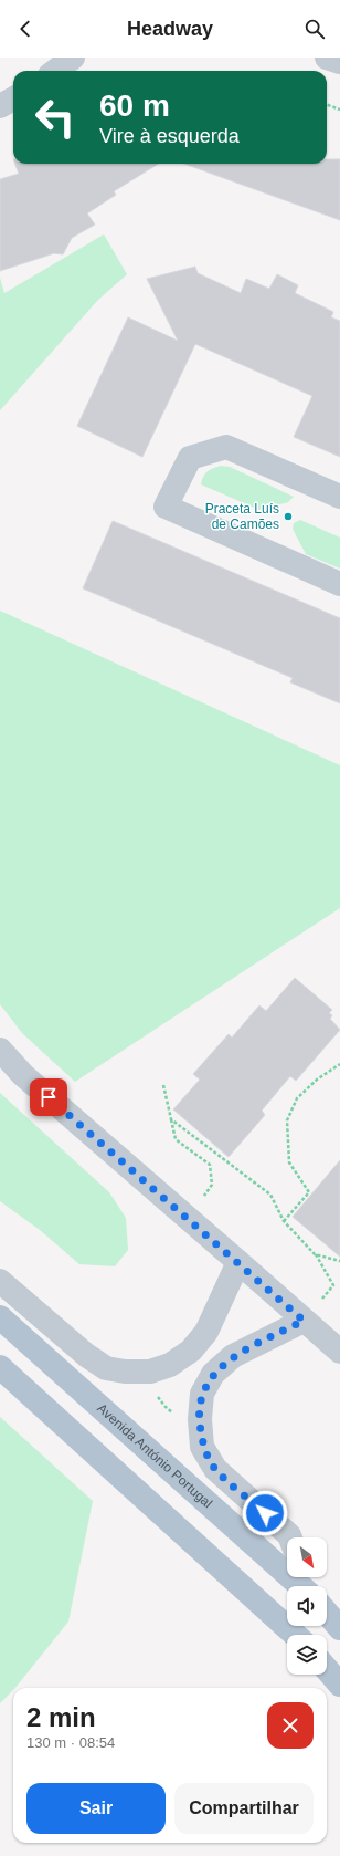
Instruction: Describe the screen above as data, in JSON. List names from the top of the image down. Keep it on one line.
{"streets":{"main road":["Avenida António Portugal"]},"places":["Praceta Luís de Camões"],"north":"bottom right","page":{"header":"Headway","turn":["60 m","Vire à esquerda"],"heading":["2 min","130 m · 08:54"],"buttons":["Sair","Compartilhar"]}}
